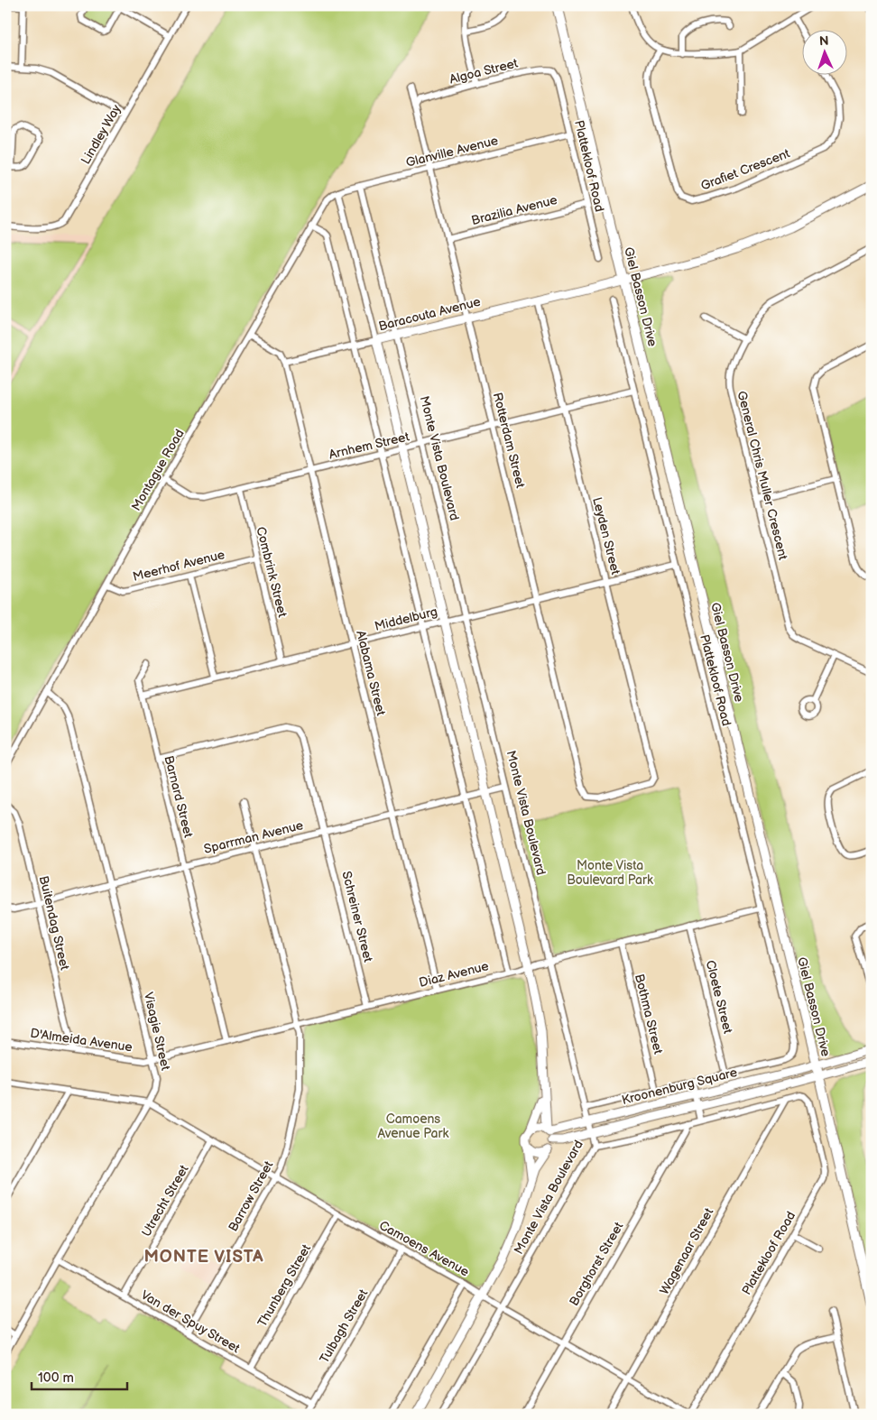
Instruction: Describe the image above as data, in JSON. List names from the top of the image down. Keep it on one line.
{"streets":{"main road":["Giel Basson Drive","Baracouta Avenue","Monte Vista Boulevard","Kroonenburg Square"],"street":["Algoa Street","Lindley Way","Glanville Avenue","Plattekloof Road","Grafiet Crescent","Brazilia Avenue","Rotterdam Street","Arnhem Street","Montague Road","General Chris Muller Crescent","Leyden Street","Meerhof Avenue","Combrink Street","Middelburg","Alabama Street","Barnard Street","Sparrman Avenue","Schreiner Street","Buitendag Street","Diaz Avenue","Cloete Street","Bothma Street","Visagie Street","D'Almeida Avenue","Barrow Street","Utrecht Street","Camoens Avenue","Wagenaar Street","Borghorst Street","Thunberg Street","Van der Spuy Street","Tulbagh Street"]},"crossings":[["Algoa Street","Plattekloof Road"],["Algoa Street","Rotterdam Street"],["Glanville Avenue","Plattekloof Road"],["Glanville Avenue","Rotterdam Street"],["Glanville Avenue","Monte Vista Boulevard"],["Glanville Avenue","Montague Road"],["Plattekloof Road","Brazilia Avenue"],["Plattekloof Road","Arnhem Street"],["Plattekloof Road","Middelburg"],["Plattekloof Road","Diaz Avenue"],["Plattekloof Road","Kroonenburg Square"],["Plattekloof Road","Camoens Avenue"],["Plattekloof Road","Wagenaar Street"],["Brazilia Avenue","Rotterdam Street"],["Giel Basson Drive","Baracouta Avenue"],["Giel Basson Drive","Kroonenburg Square"],["Baracouta Avenue","Rotterdam Street"],["Baracouta Avenue","Monte Vista Boulevard"],["Baracouta Avenue","Leyden Street"],["Baracouta Avenue","Alabama Street"],["Rotterdam Street","Arnhem Street"],["Rotterdam Street","Leyden Street"],["Rotterdam Street","Middelburg"],["Arnhem Street","Monte Vista Boulevard"],["Arnhem Street","Montague Road"],["Arnhem Street","Leyden Street"],["Arnhem Street","Combrink Street"],["Arnhem Street","Alabama Street"],["Monte Vista Boulevard","Middelburg"],["Monte Vista Boulevard","Sparrman Avenue"],["Monte Vista Boulevard","Diaz Avenue"],["Monte Vista Boulevard","Kroonenburg Square"],["Monte Vista Boulevard","Camoens Avenue"],["Montague Road","Meerhof Avenue"],["Montague Road","Visagie Street"],["Leyden Street","Middelburg"],["Meerhof Avenue","Combrink Street"],["Combrink Street","Middelburg"],["Middelburg","Alabama Street"],["Middelburg","Barnard Street"],["Alabama Street","Sparrman Avenue"],["Alabama Street","Diaz Avenue"],["Barnard Street","Sparrman Avenue"],["Barnard Street","Schreiner Street"],["Barnard Street","Diaz Avenue"],["Sparrman Avenue","Schreiner Street"],["Sparrman Avenue","Buitendag Street"],["Sparrman Avenue","Visagie Street"],["Sparrman Avenue","Barrow Street"],["Schreiner Street","Diaz Avenue"],["Buitendag Street","D'Almeida Avenue"],["Diaz Avenue","Cloete Street"],["Diaz Avenue","Bothma Street"],["Diaz Avenue","Visagie Street"],["Diaz Avenue","D'Almeida Avenue"],["Diaz Avenue","Barrow Street"],["Cloete Street","Kroonenburg Square"],["Bothma Street","Kroonenburg Square"],["Visagie Street","D'Almeida Avenue"],["Visagie Street","Camoens Avenue"],["Visagie Street","Van der Spuy Street"],["Barrow Street","Camoens Avenue"],["Barrow Street","Van der Spuy Street"],["Utrecht Street","Camoens Avenue"],["Utrecht Street","Van der Spuy Street"],["Camoens Avenue","Wagenaar Street"],["Camoens Avenue","Borghorst Street"],["Camoens Avenue","Thunberg Street"],["Camoens Avenue","Tulbagh Street"],["Thunberg Street","Van der Spuy Street"],["Van der Spuy Street","Tulbagh Street"]],"districts":["MONTE VISTA"],"parks":["Monte Vista Boulevard Park","Camoens Avenue Park"],"scale_bar":"100 m","north":"top"}
